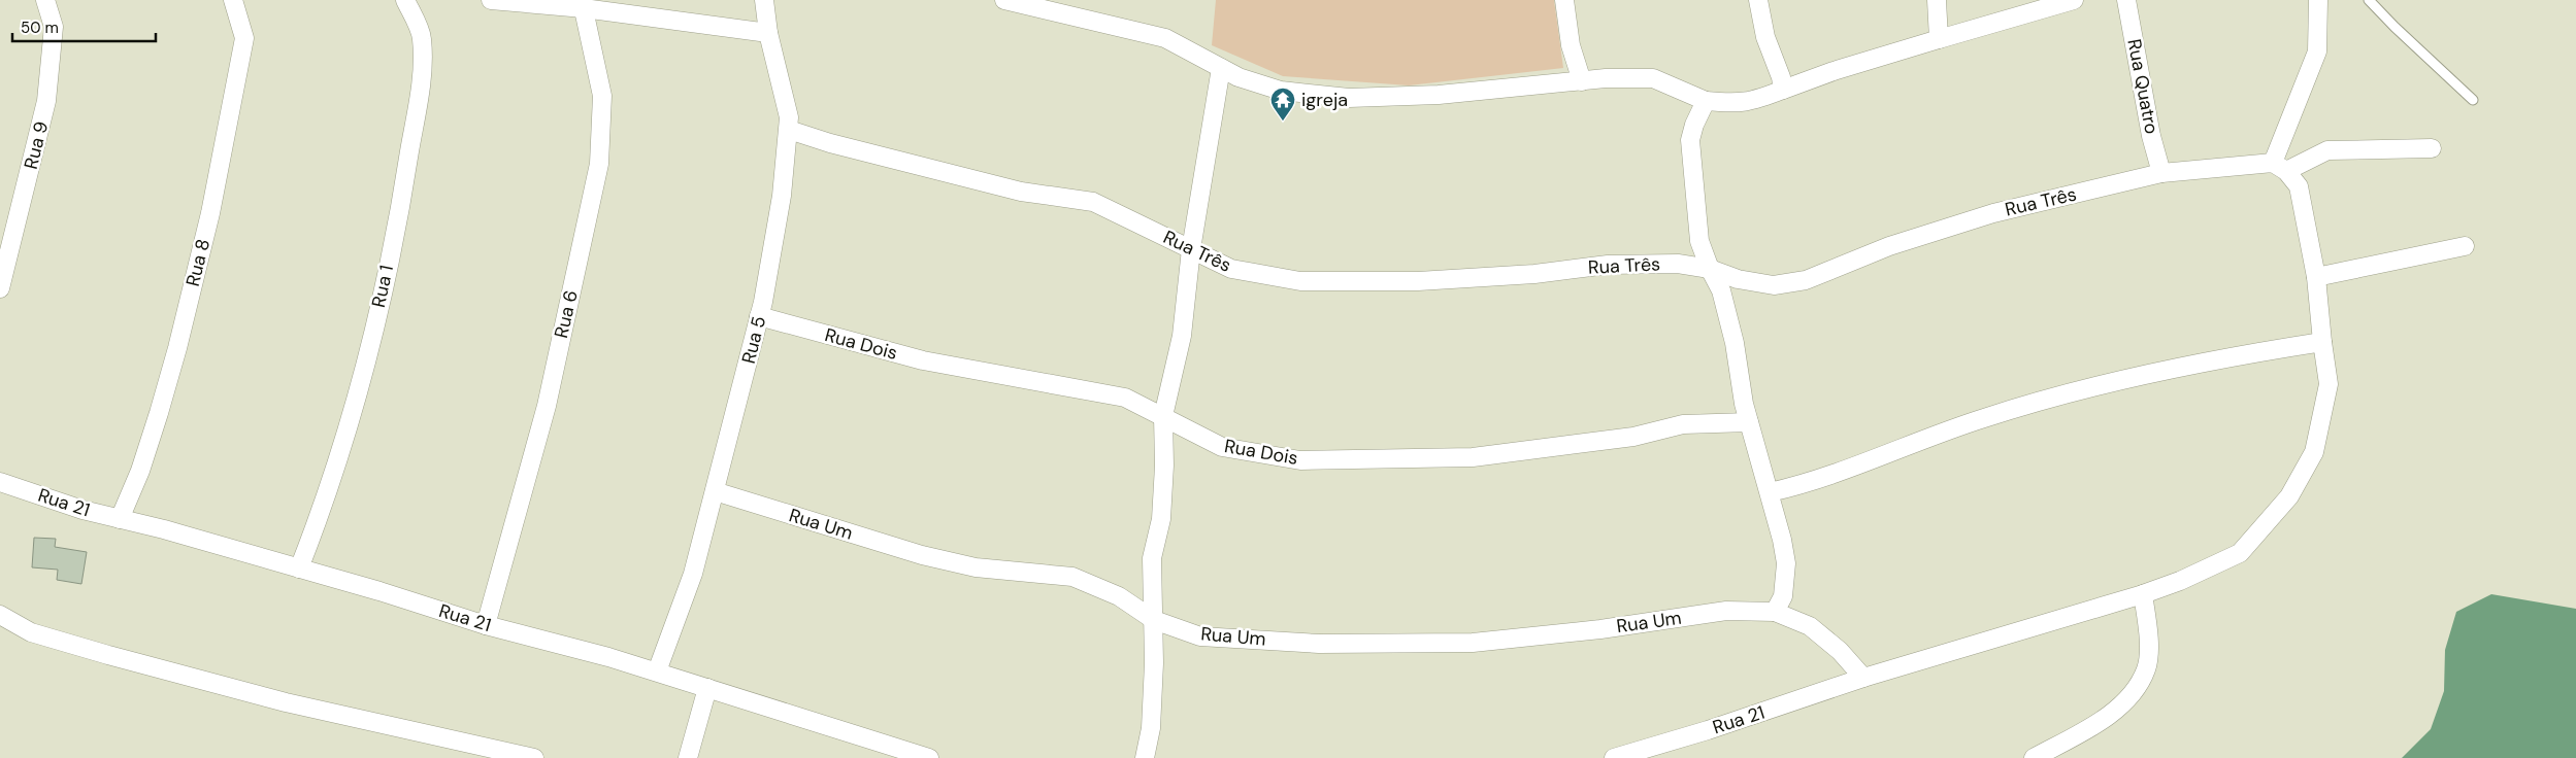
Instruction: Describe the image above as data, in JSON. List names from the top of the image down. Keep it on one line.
{"streets":{"street":["Rua Quatro","Rua 9","Rua Três","Rua 8","Rua 1","Rua 6","Rua 5","Rua Dois","Rua 21","Rua Um"]},"crossings":[["Rua Quatro","Rua Três"],["Rua Três","Rua 5"],["Rua 8","Rua 21"],["Rua 1","Rua 21"],["Rua 6","Rua 21"],["Rua 5","Rua Dois"],["Rua 5","Rua 21"],["Rua 5","Rua Um"]],"places":{"temple":["igreja"]},"scale_bar":"50 m"}
